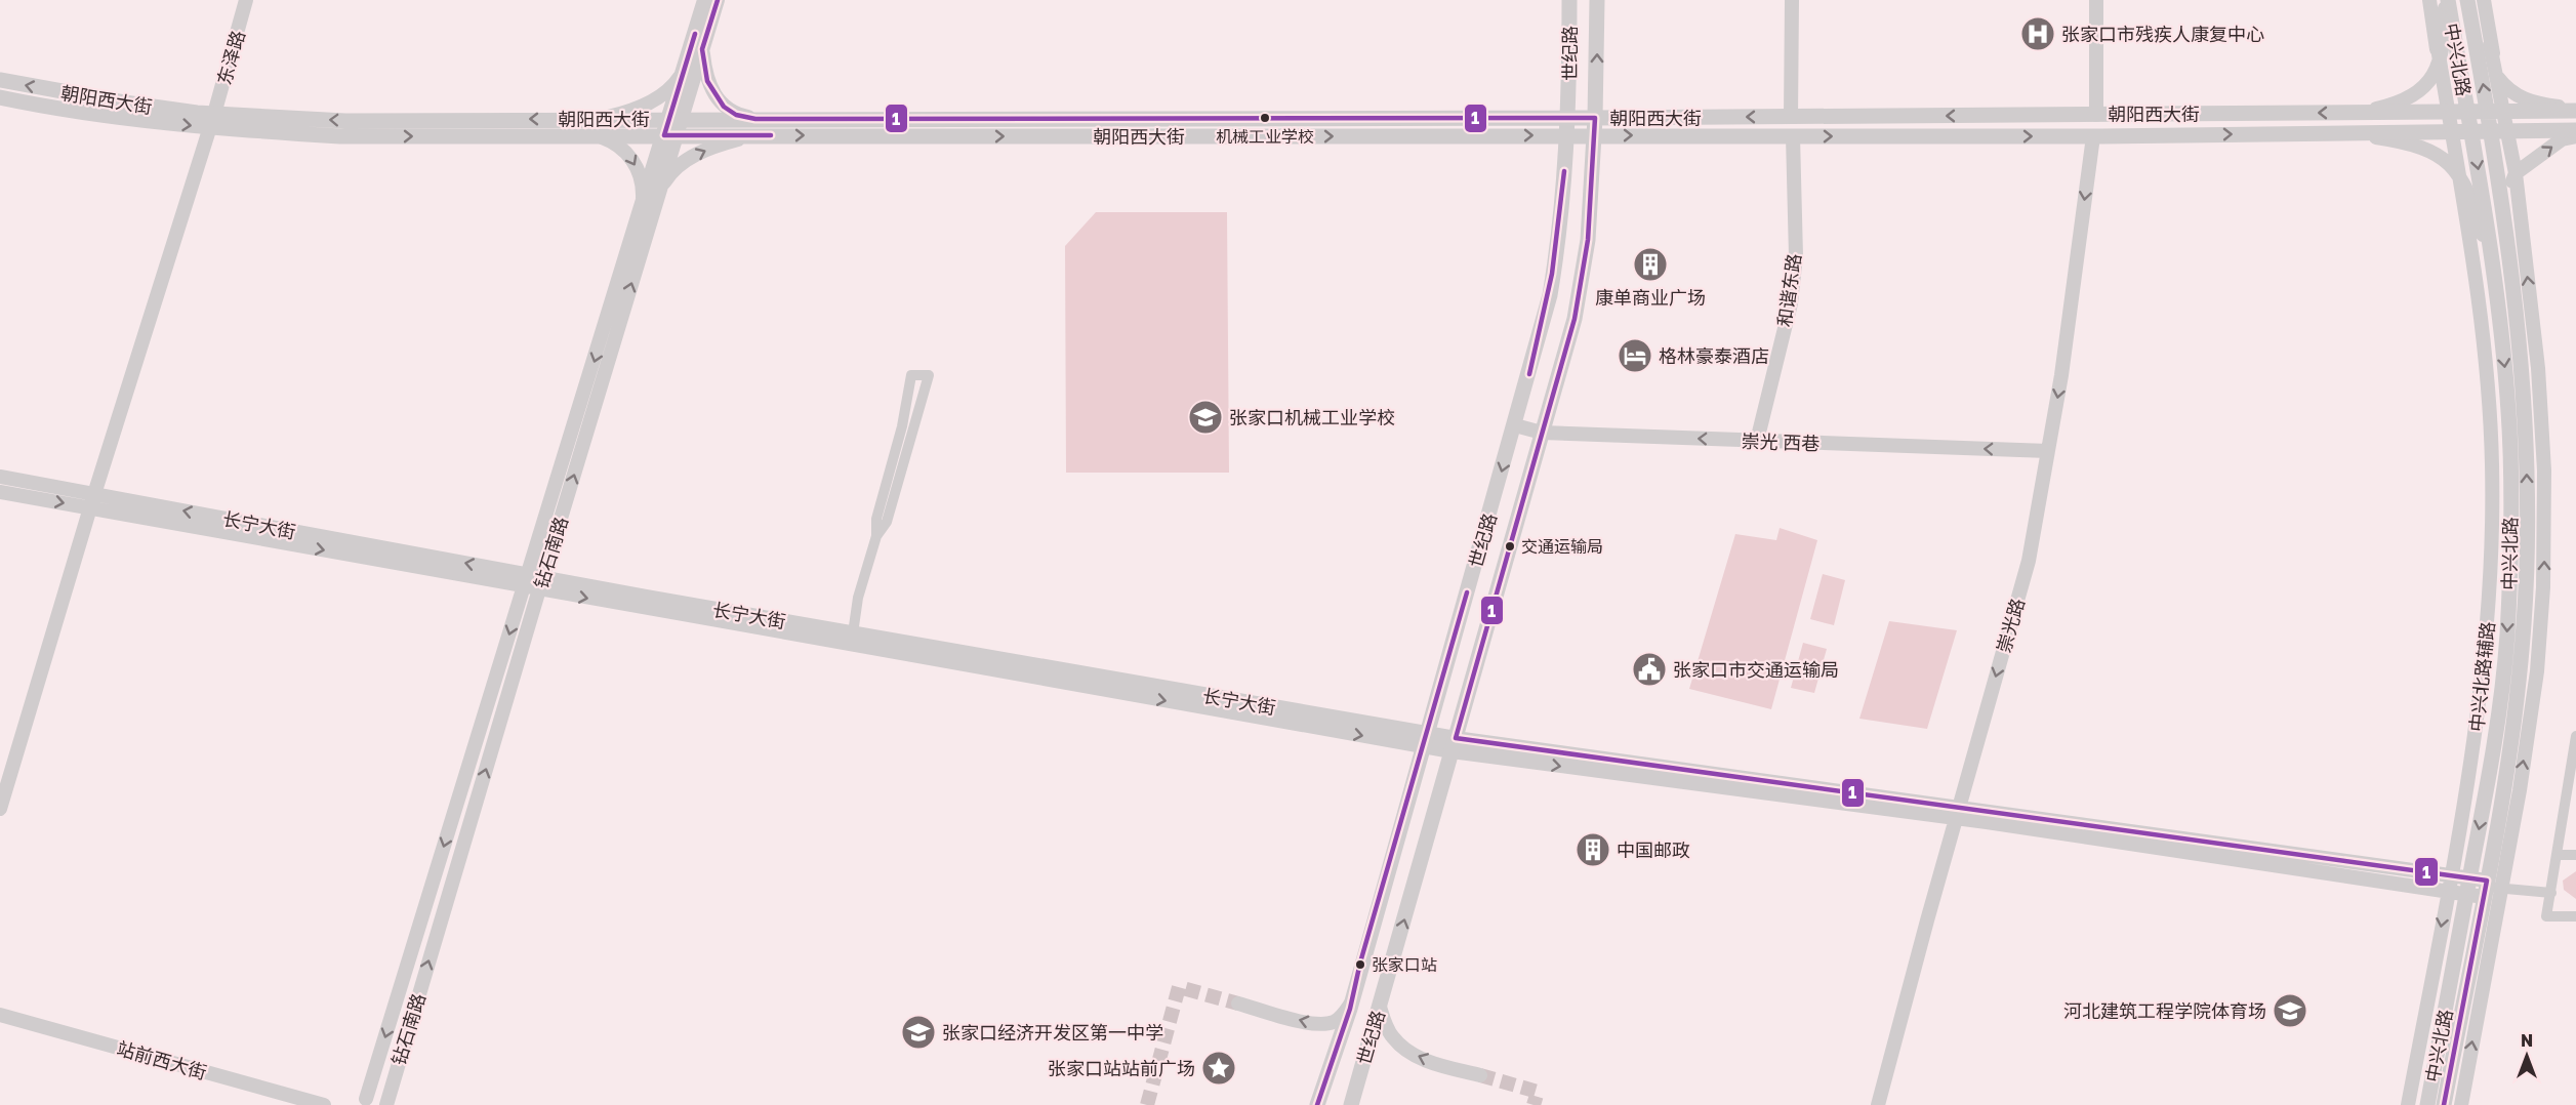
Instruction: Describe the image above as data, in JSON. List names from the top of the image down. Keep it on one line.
{"streets":{"main road":["世纪路","东泽路","中兴北路","朝阳西大街","和谐东路","崇光 西巷","长宁大街","钻石南路","崇光路","中兴北路辅路","站前西大街"]},"crossings":[["世纪路","朝阳西大街"],["世纪路","崇光 西巷"],["世纪路","长宁大街"],["东泽路","朝阳西大街"],["东泽路","长宁大街"],["中兴北路","朝阳西大街"],["中兴北路","长宁大街"],["朝阳西大街","和谐东路"],["朝阳西大街","钻石南路"],["朝阳西大街","崇光路"],["和谐东路","崇光 西巷"],["崇光 西巷","崇光路"],["长宁大街","钻石南路"],["长宁大街","崇光路"],["长宁大街","中兴北路辅路"]],"one_way":["崇光 西巷","崇光路"],"places":{"hospital":["张家口市残疾人康复中心"],"other":["机械工业学校","交通运输局","张家口站"],"building":["康单商业广场","中国邮政"],"hotel":["格林豪泰酒店"],"school or university":["张家口机械工业学校","河北建筑工程学院体育场","张家口经济开发区第一中学"],"public building":["张家口市交通运输局"],"place":["张家口站站前广场"]},"lines":["transit line 1"],"north":"top"}
